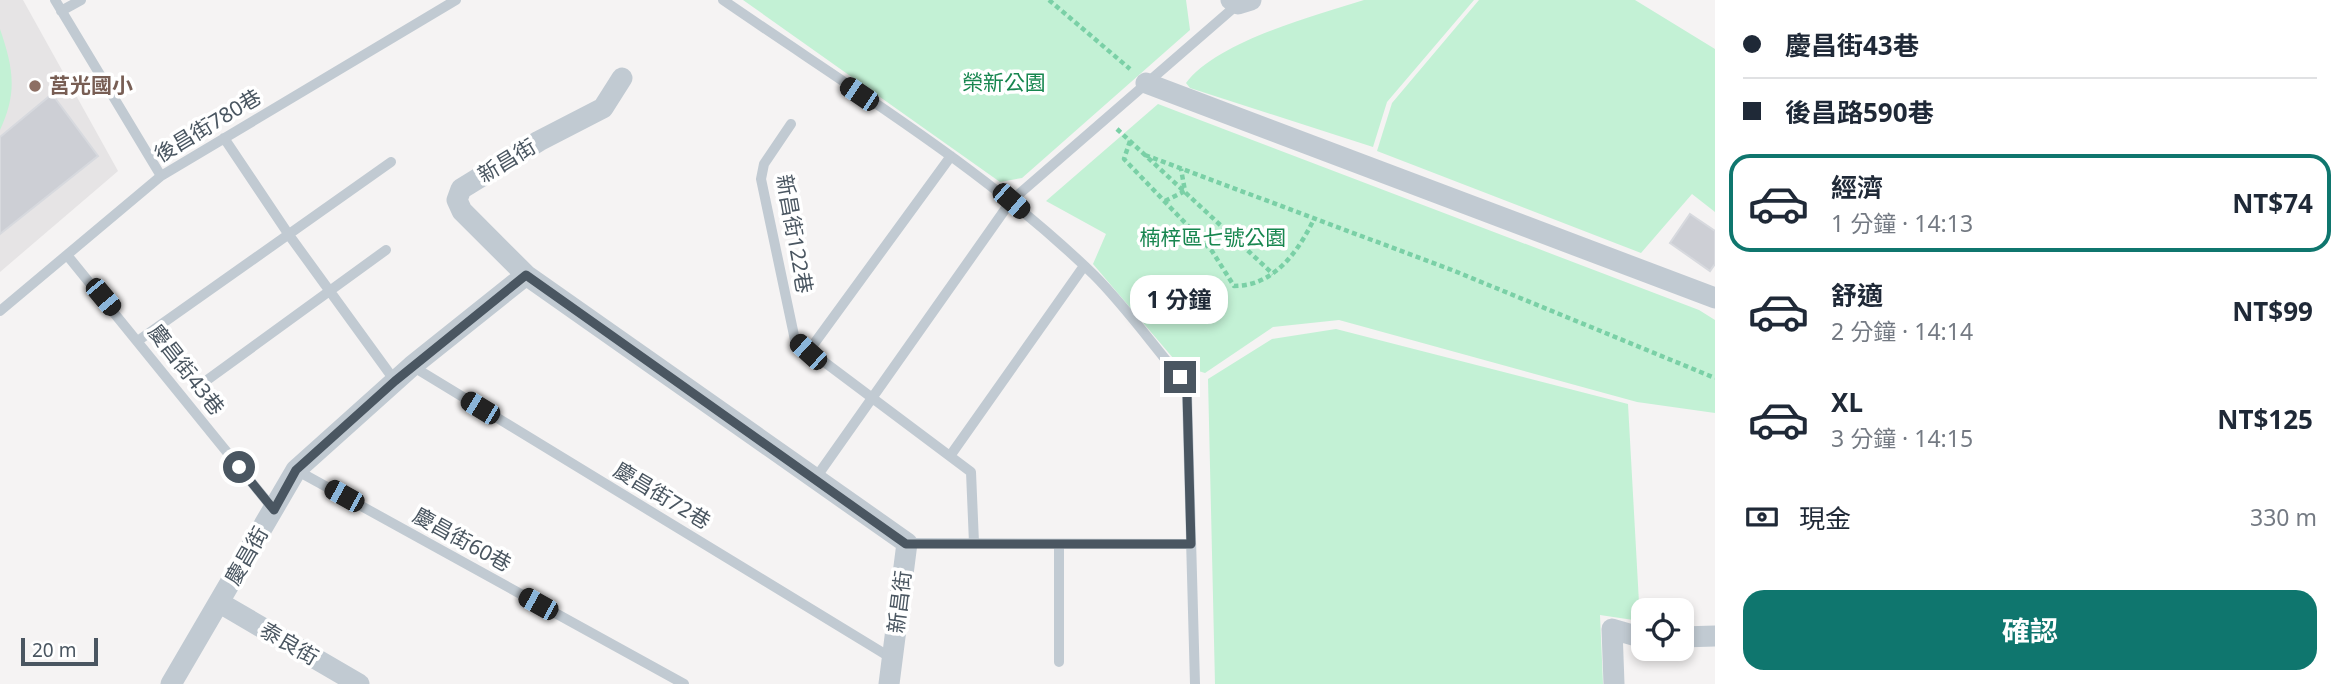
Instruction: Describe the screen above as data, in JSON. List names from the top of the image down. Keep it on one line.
{"streets":{"street":["新昌街","慶昌街","泰良街"],"lane":["後昌街780巷","新昌街122巷","慶昌街43巷","慶昌街72巷","慶昌街60巷"]},"crossings":[["後昌街780巷","慶昌街43巷"],["新昌街","慶昌街72巷"],["新昌街","慶昌街"],["慶昌街43巷","慶昌街"],["慶昌街72巷","慶昌街"],["慶昌街60巷","慶昌街"],["慶昌街","泰良街"]],"parks":["榮新公園","楠梓區七號公園"],"places":["莒光國小"],"scale_bar":"20 m","page":{"banner":["慶昌街43巷","後昌路590巷"],"list":[{"name":"經濟","note":"1 分鐘 · 14:13","value":"NT$74"},{"name":"舒適","note":"2 分鐘 · 14:14","value":"NT$99"},{"name":"XL","note":"3 分鐘 · 14:15","value":"NT$125"}],"bubble":"1 分鐘","pay":["現金","330 m"],"buttons":"確認","scale":"20 m"}}
